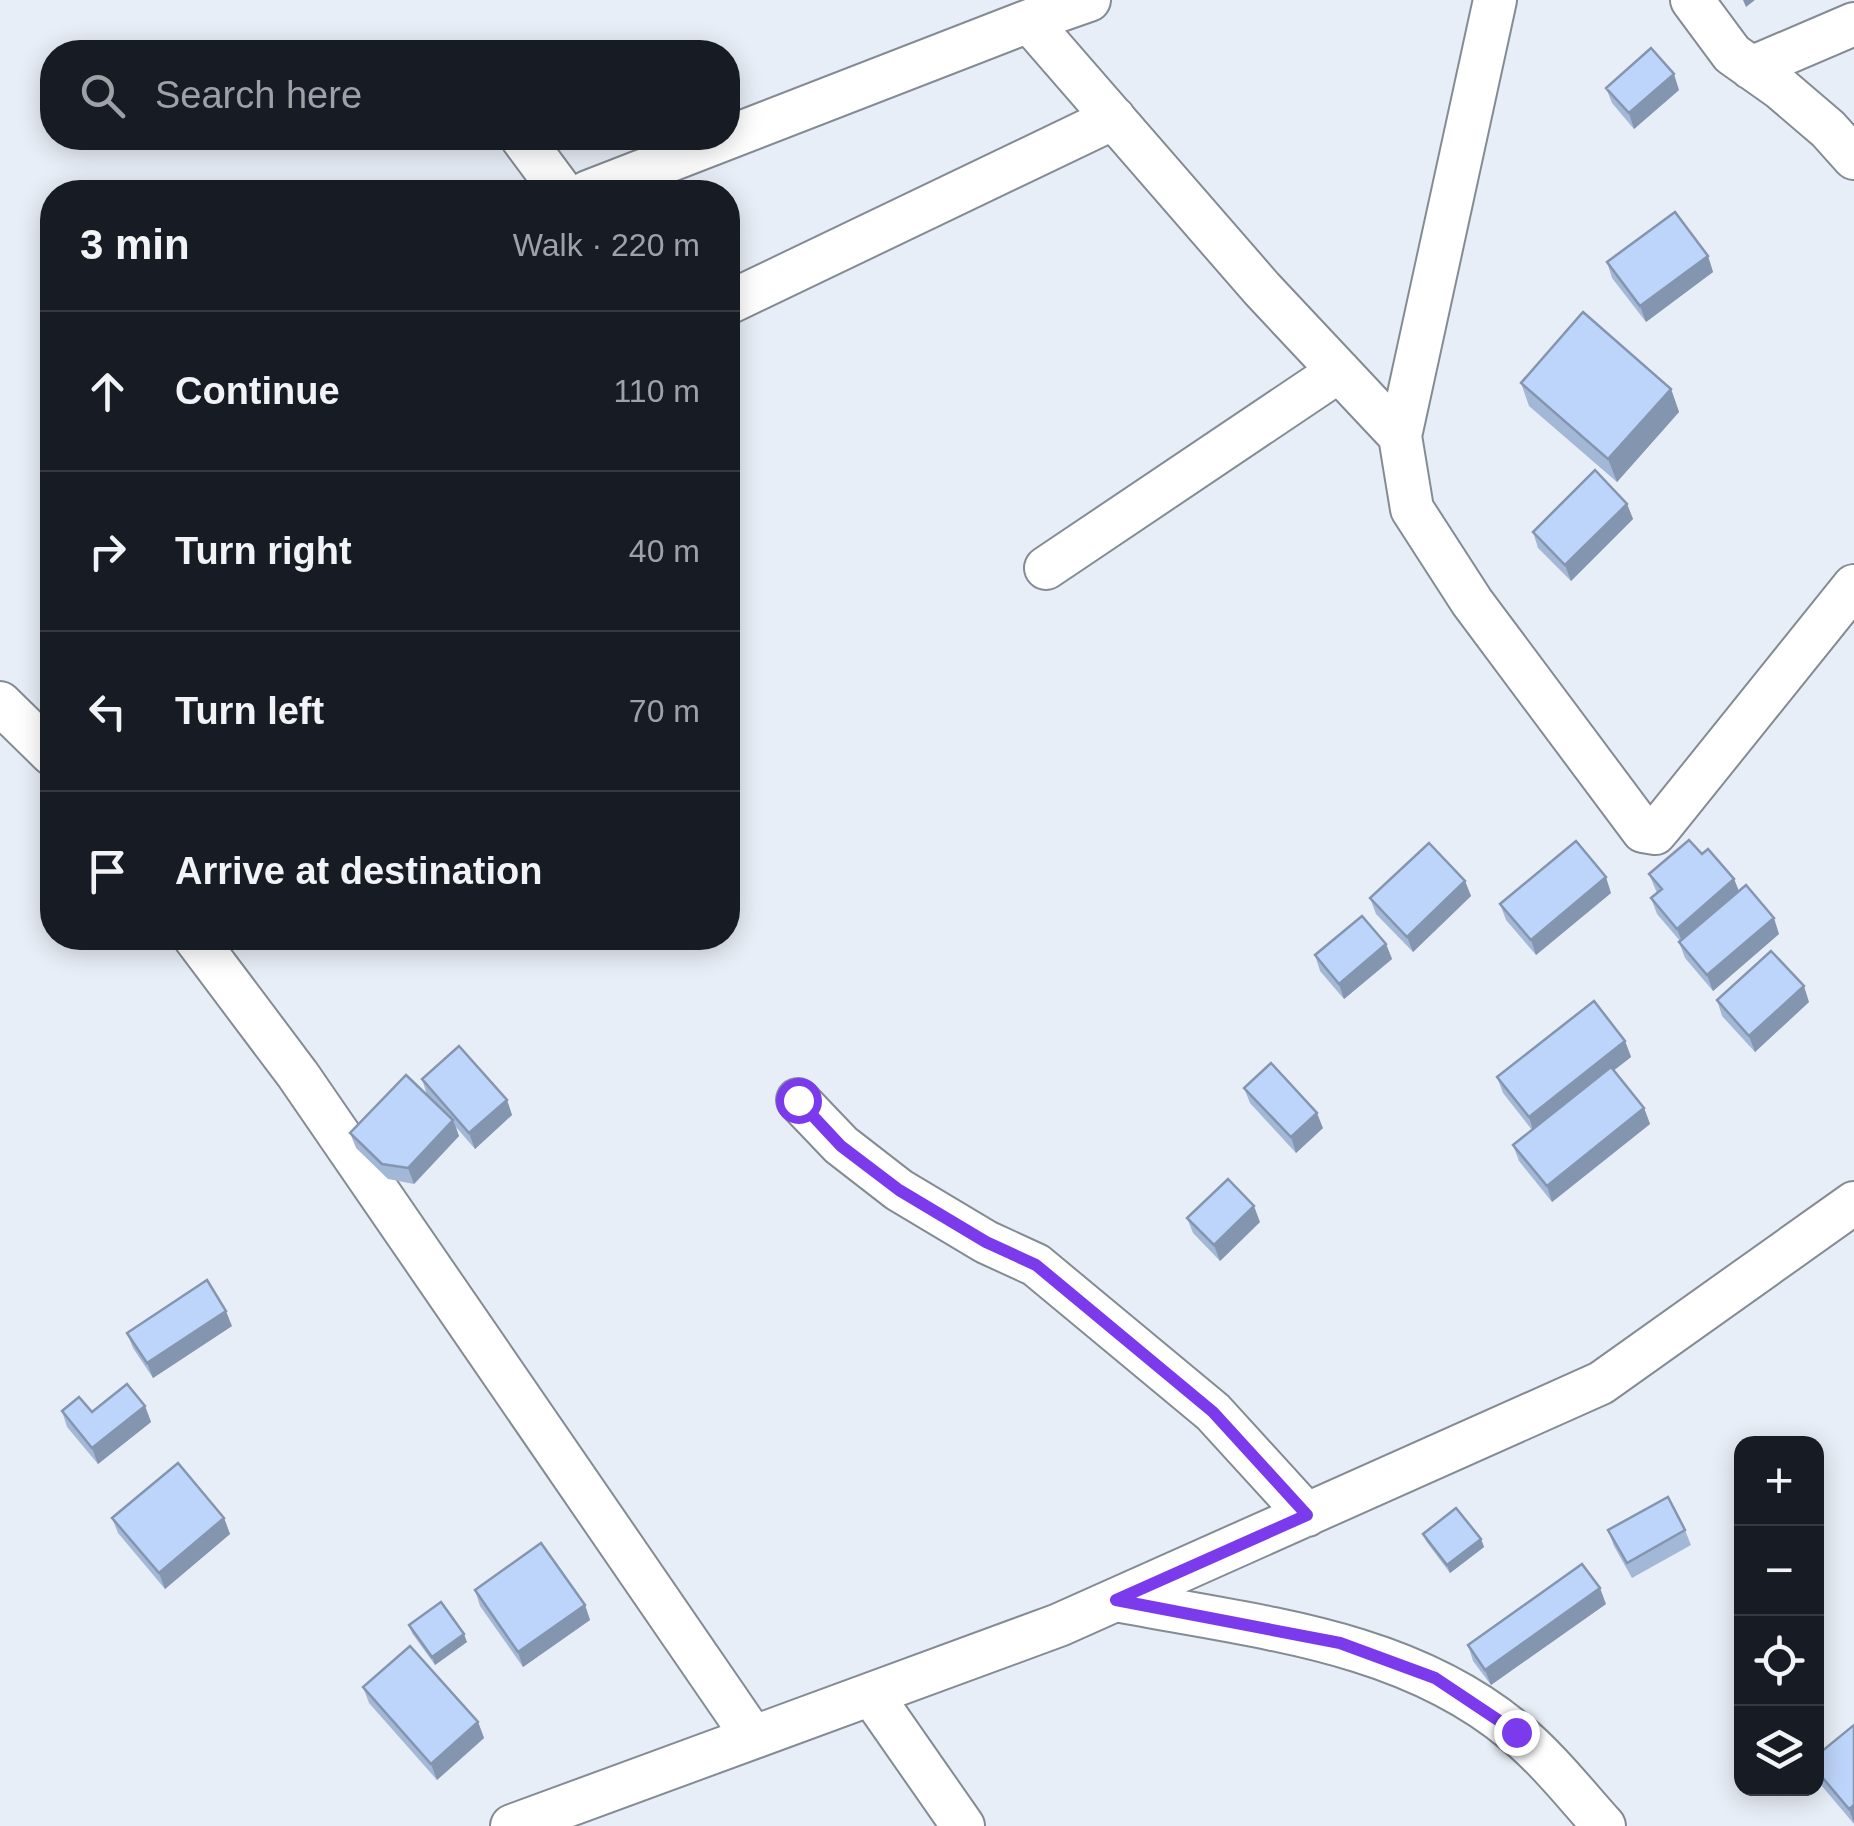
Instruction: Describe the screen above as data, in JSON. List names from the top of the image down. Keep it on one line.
{"page":{"search":"Search here","heading":["3 min","Walk · 220 m"],"list":[["Continue","110 m"],["Turn right","40 m"],["Turn left","70 m"],"Arrive at destination"],"map_buttons":["+","−"]}}
